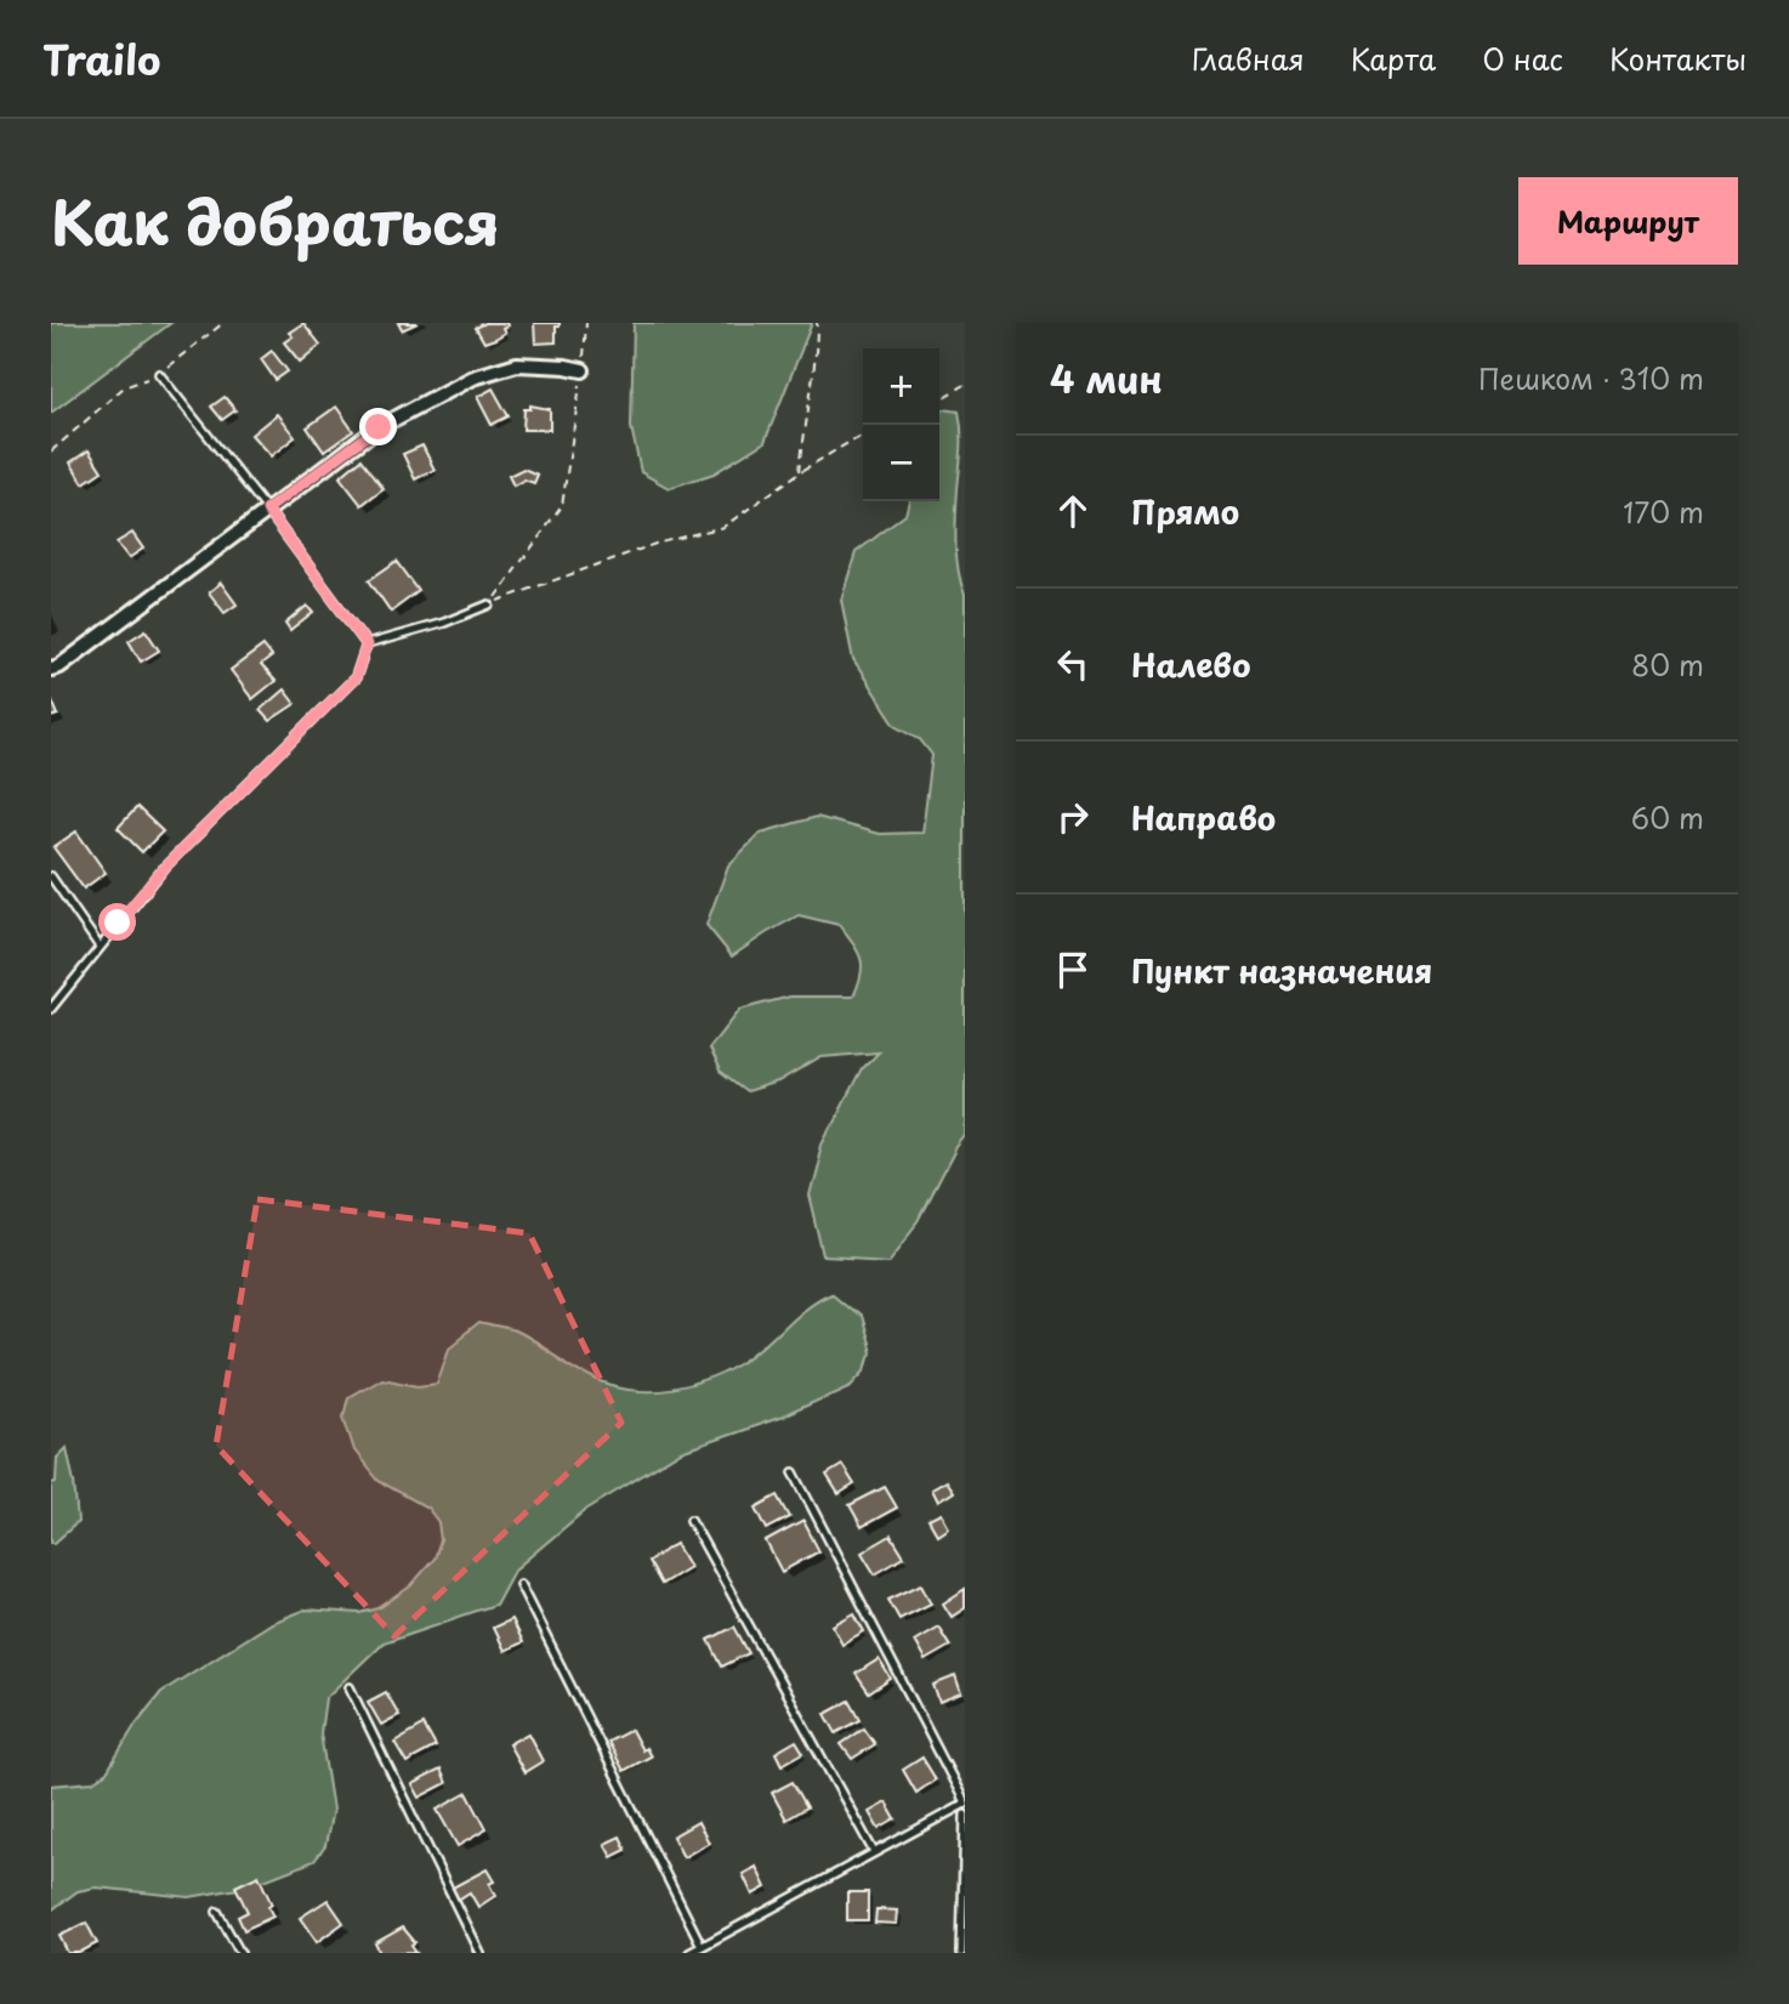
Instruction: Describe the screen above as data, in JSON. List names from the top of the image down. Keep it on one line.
{"page":{"header":"Trailo","nav":["Главная","Карта","О нас","Контакты"],"title":"Как добраться","buttons":"Маршрут","heading":["4 мин","Пешком · 310 m"],"map_buttons":["+","−"],"list":[["Прямо","170 m"],["Налево","80 m"],["Направо","60 m"],"Пункт назначения"]}}
